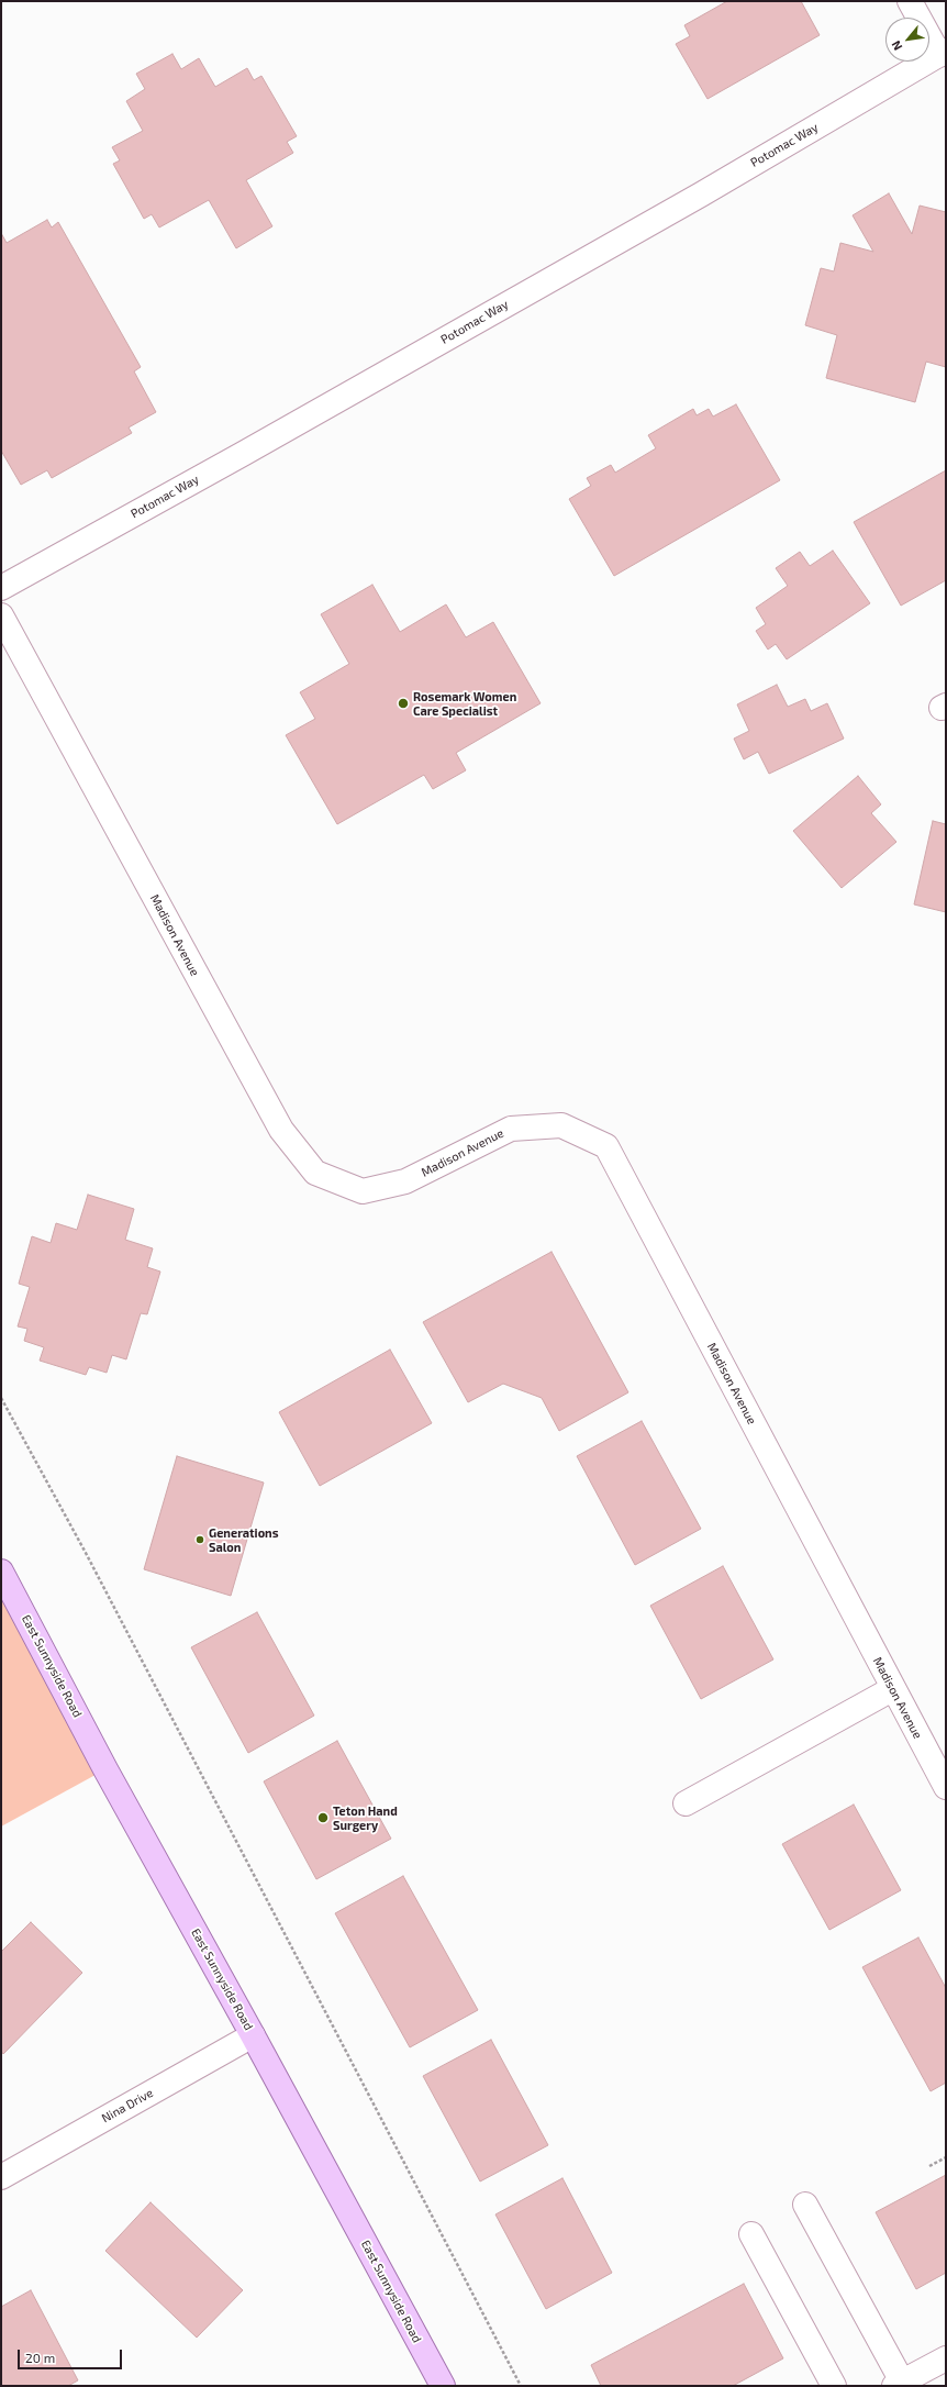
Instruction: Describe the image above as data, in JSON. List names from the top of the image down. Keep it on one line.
{"streets":{"main road":["East Sunnyside Road"],"street":["Potomac Way","Madison Avenue","Nina Drive"]},"crossings":[["East Sunnyside Road","Nina Drive"]],"places":["Rosemark Women Care Specialist","Generations Salon","Teton Hand Surgery"],"scale_bar":"20 m","north":"bottom left"}
